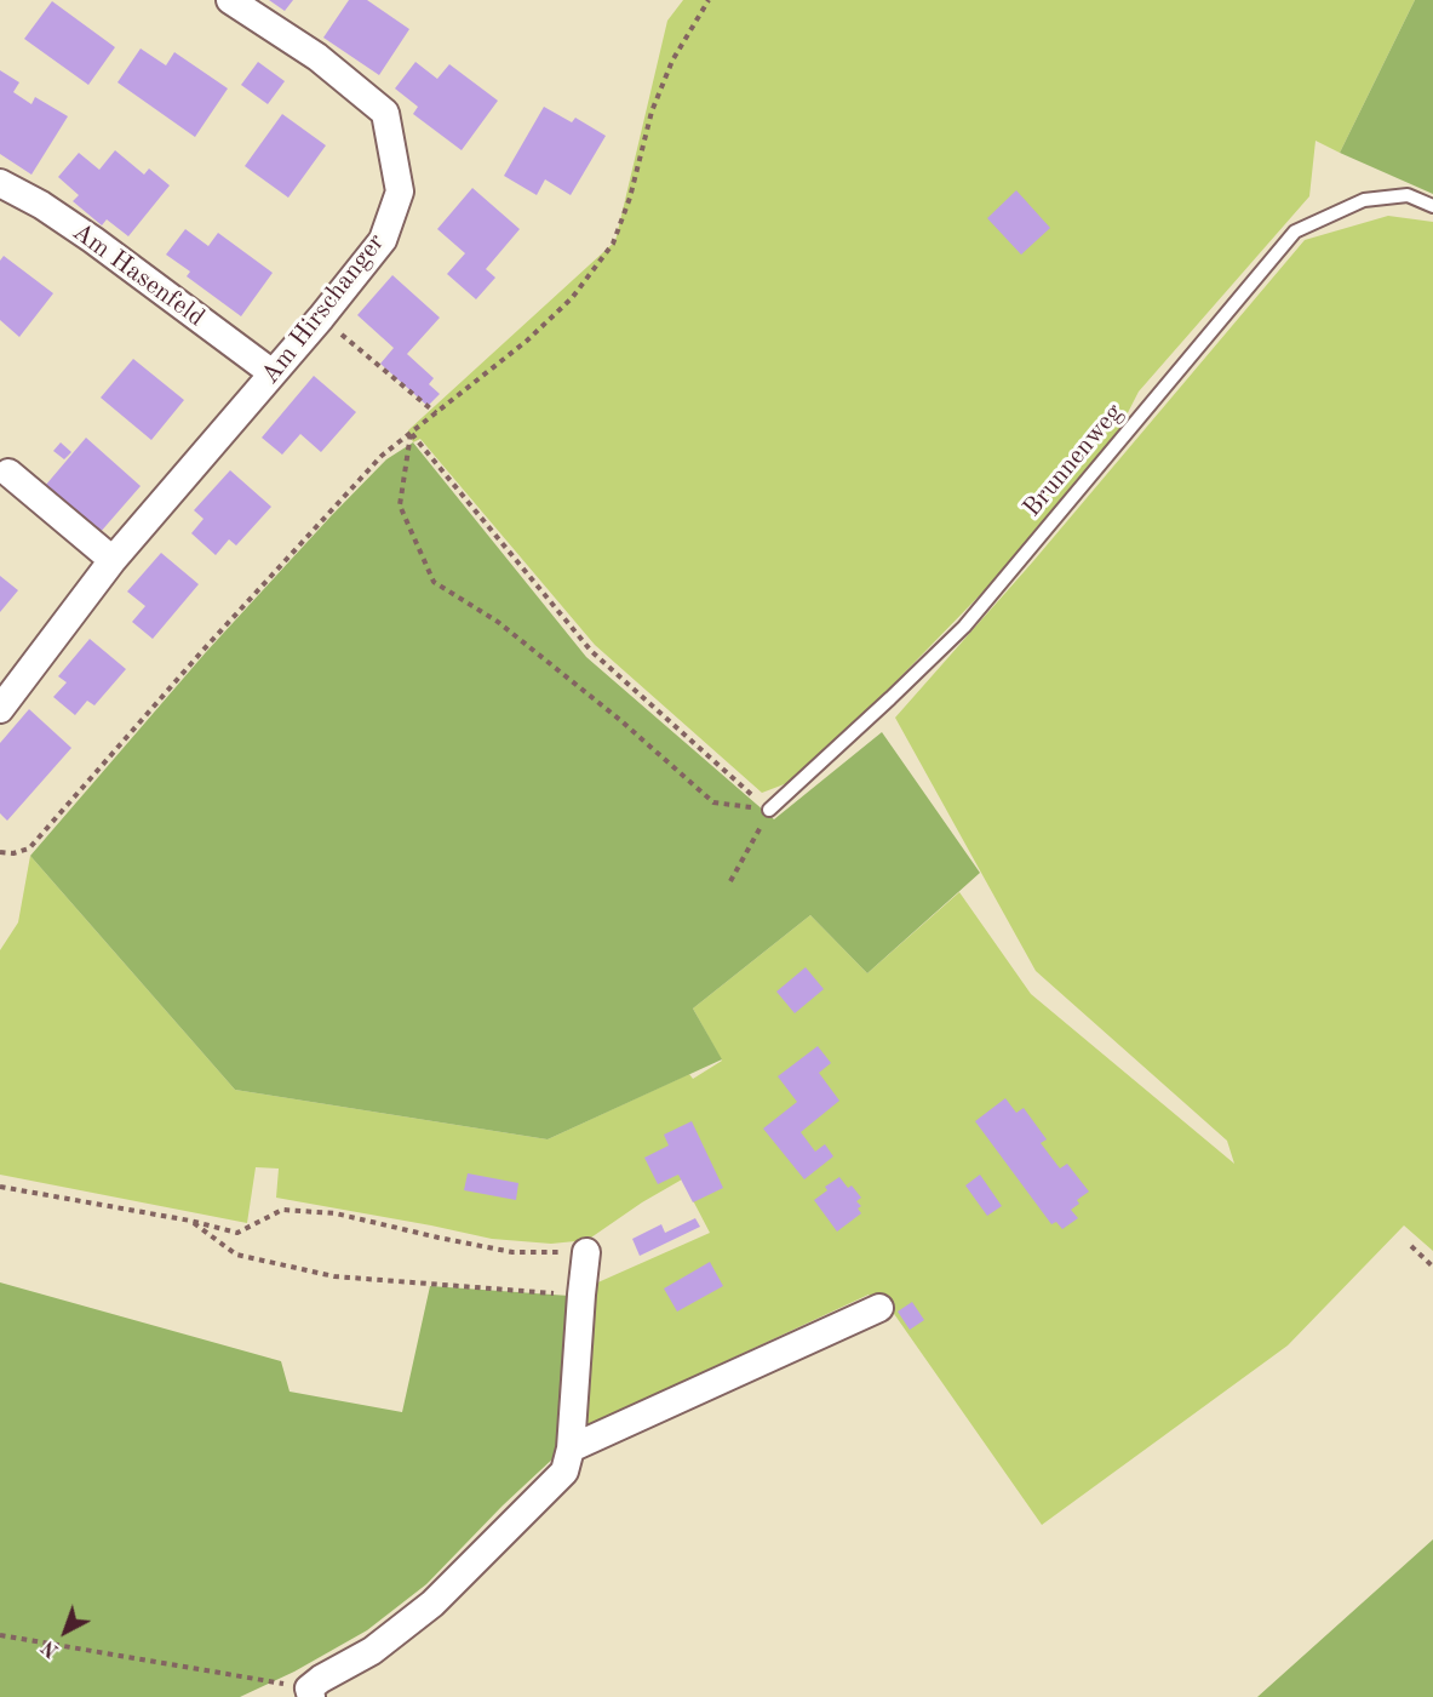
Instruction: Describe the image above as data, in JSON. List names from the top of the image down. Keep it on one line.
{"streets":{"street":["Am Hasenfeld","Am Hirschanger"],"lane":["Brunnenweg"]},"crossings":[["Am Hasenfeld","Am Hirschanger"]],"north":"bottom left"}
